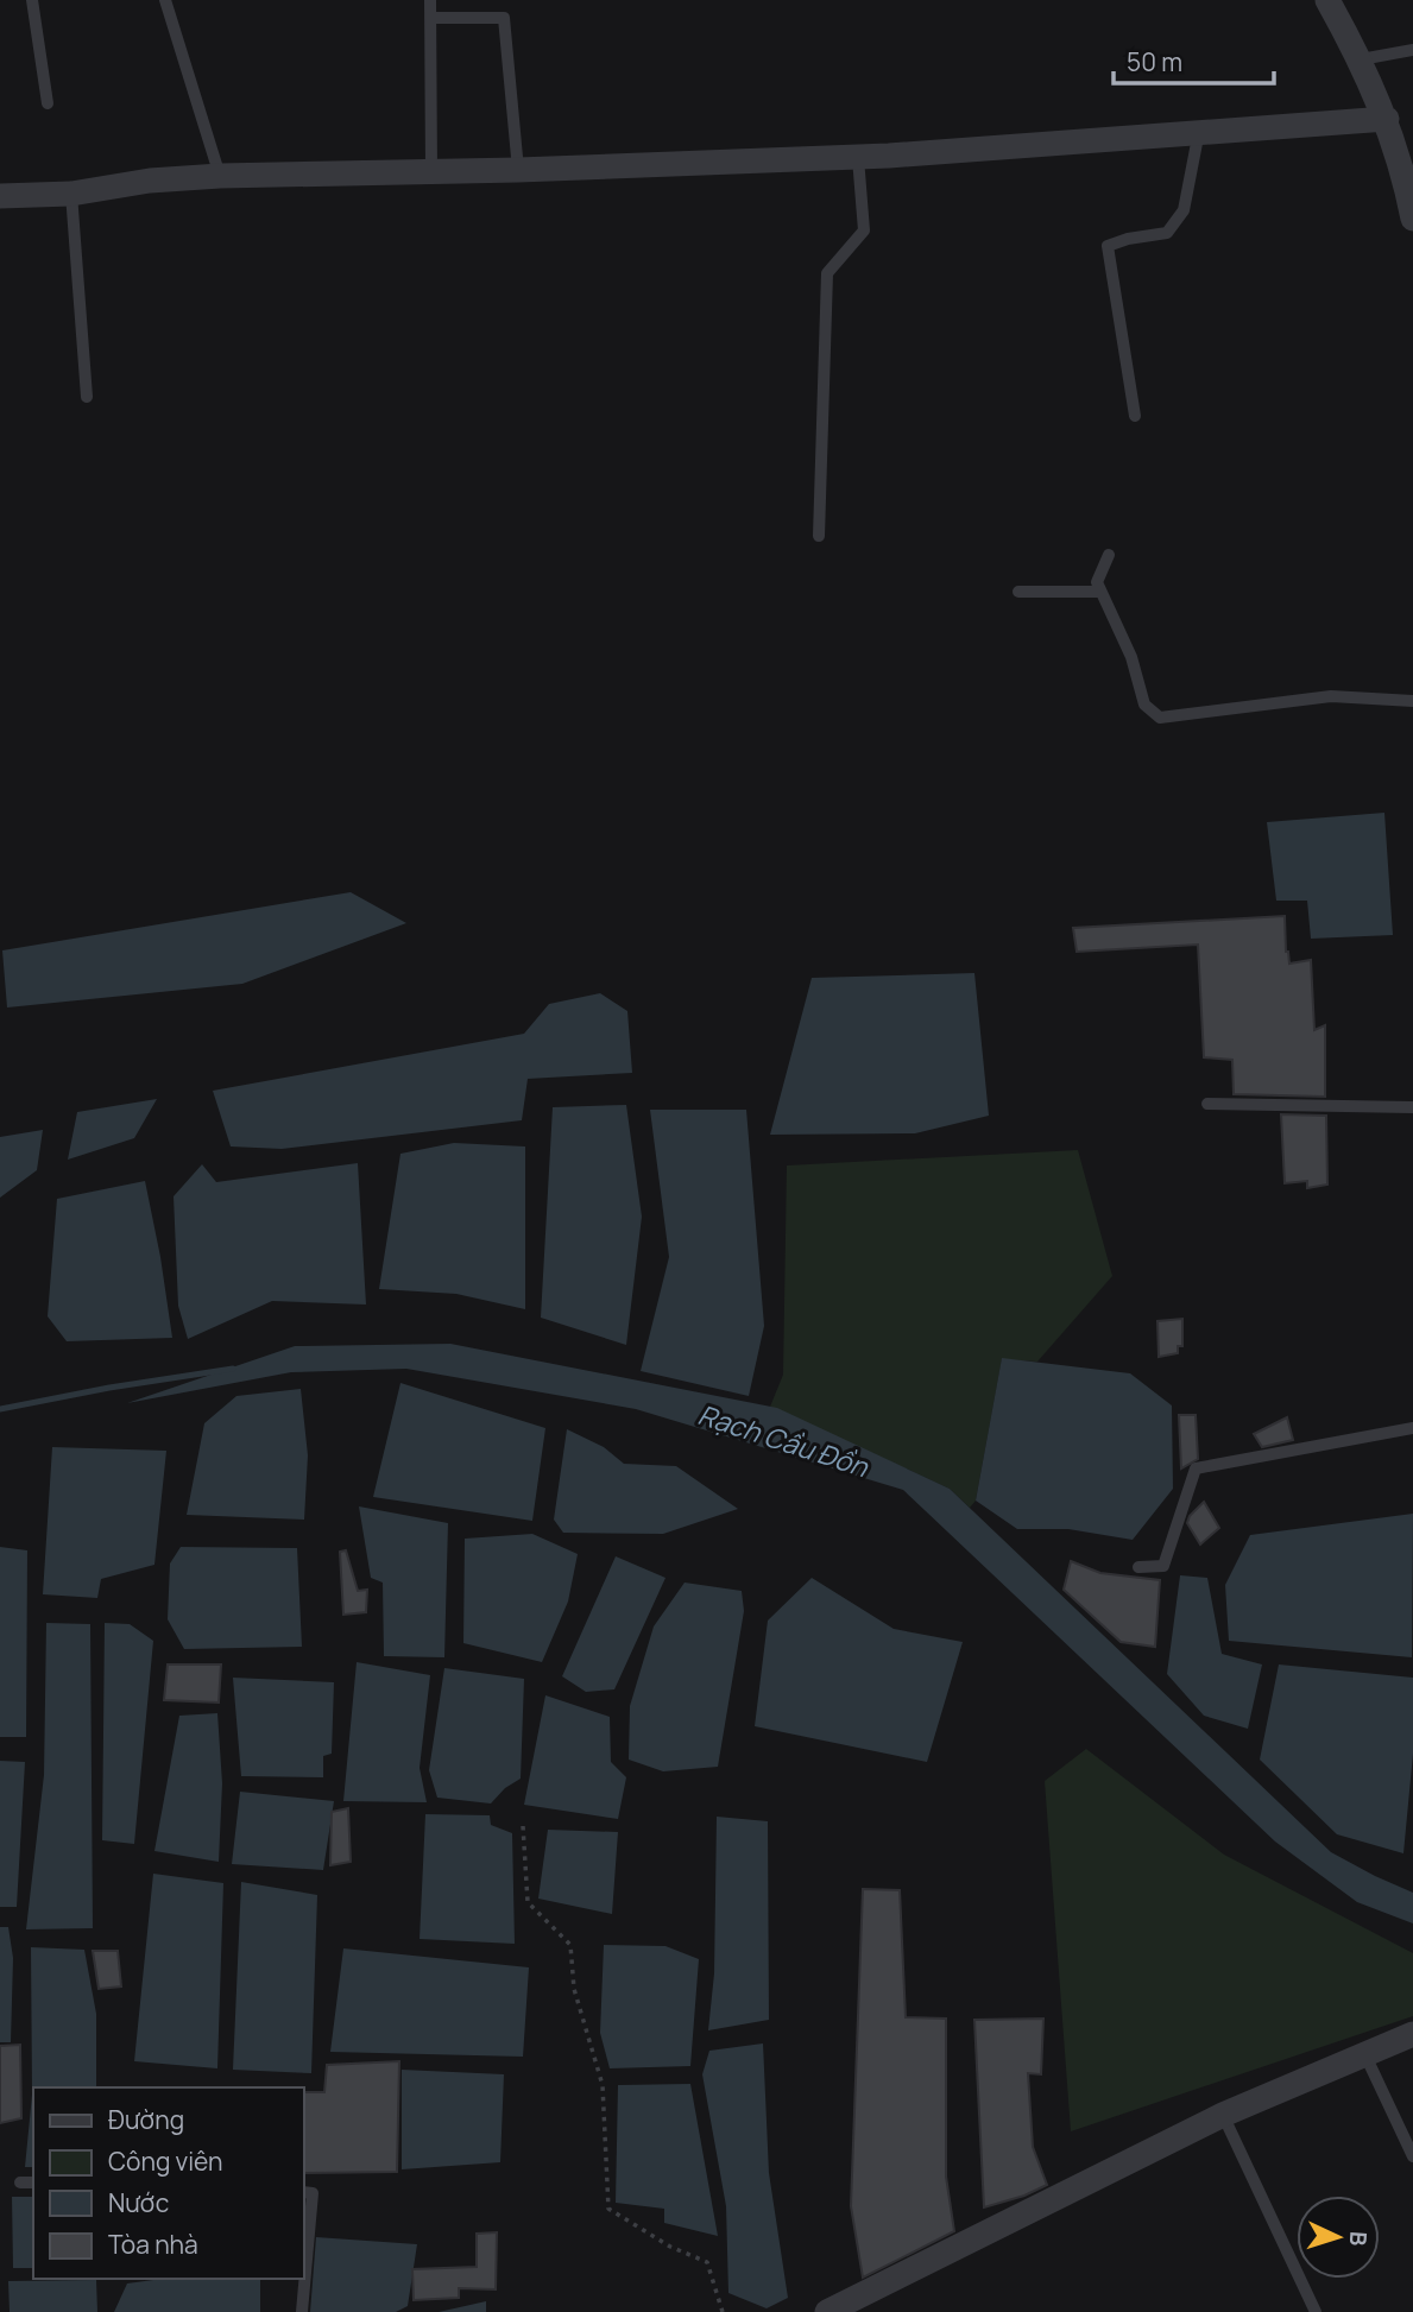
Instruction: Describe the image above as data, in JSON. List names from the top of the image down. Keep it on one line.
{"water":["Rạch Cầu Đồn"],"legend":["Đường","Công viên","Nước","Tòa nhà"],"scale_bar":"50 m","north":"right"}
